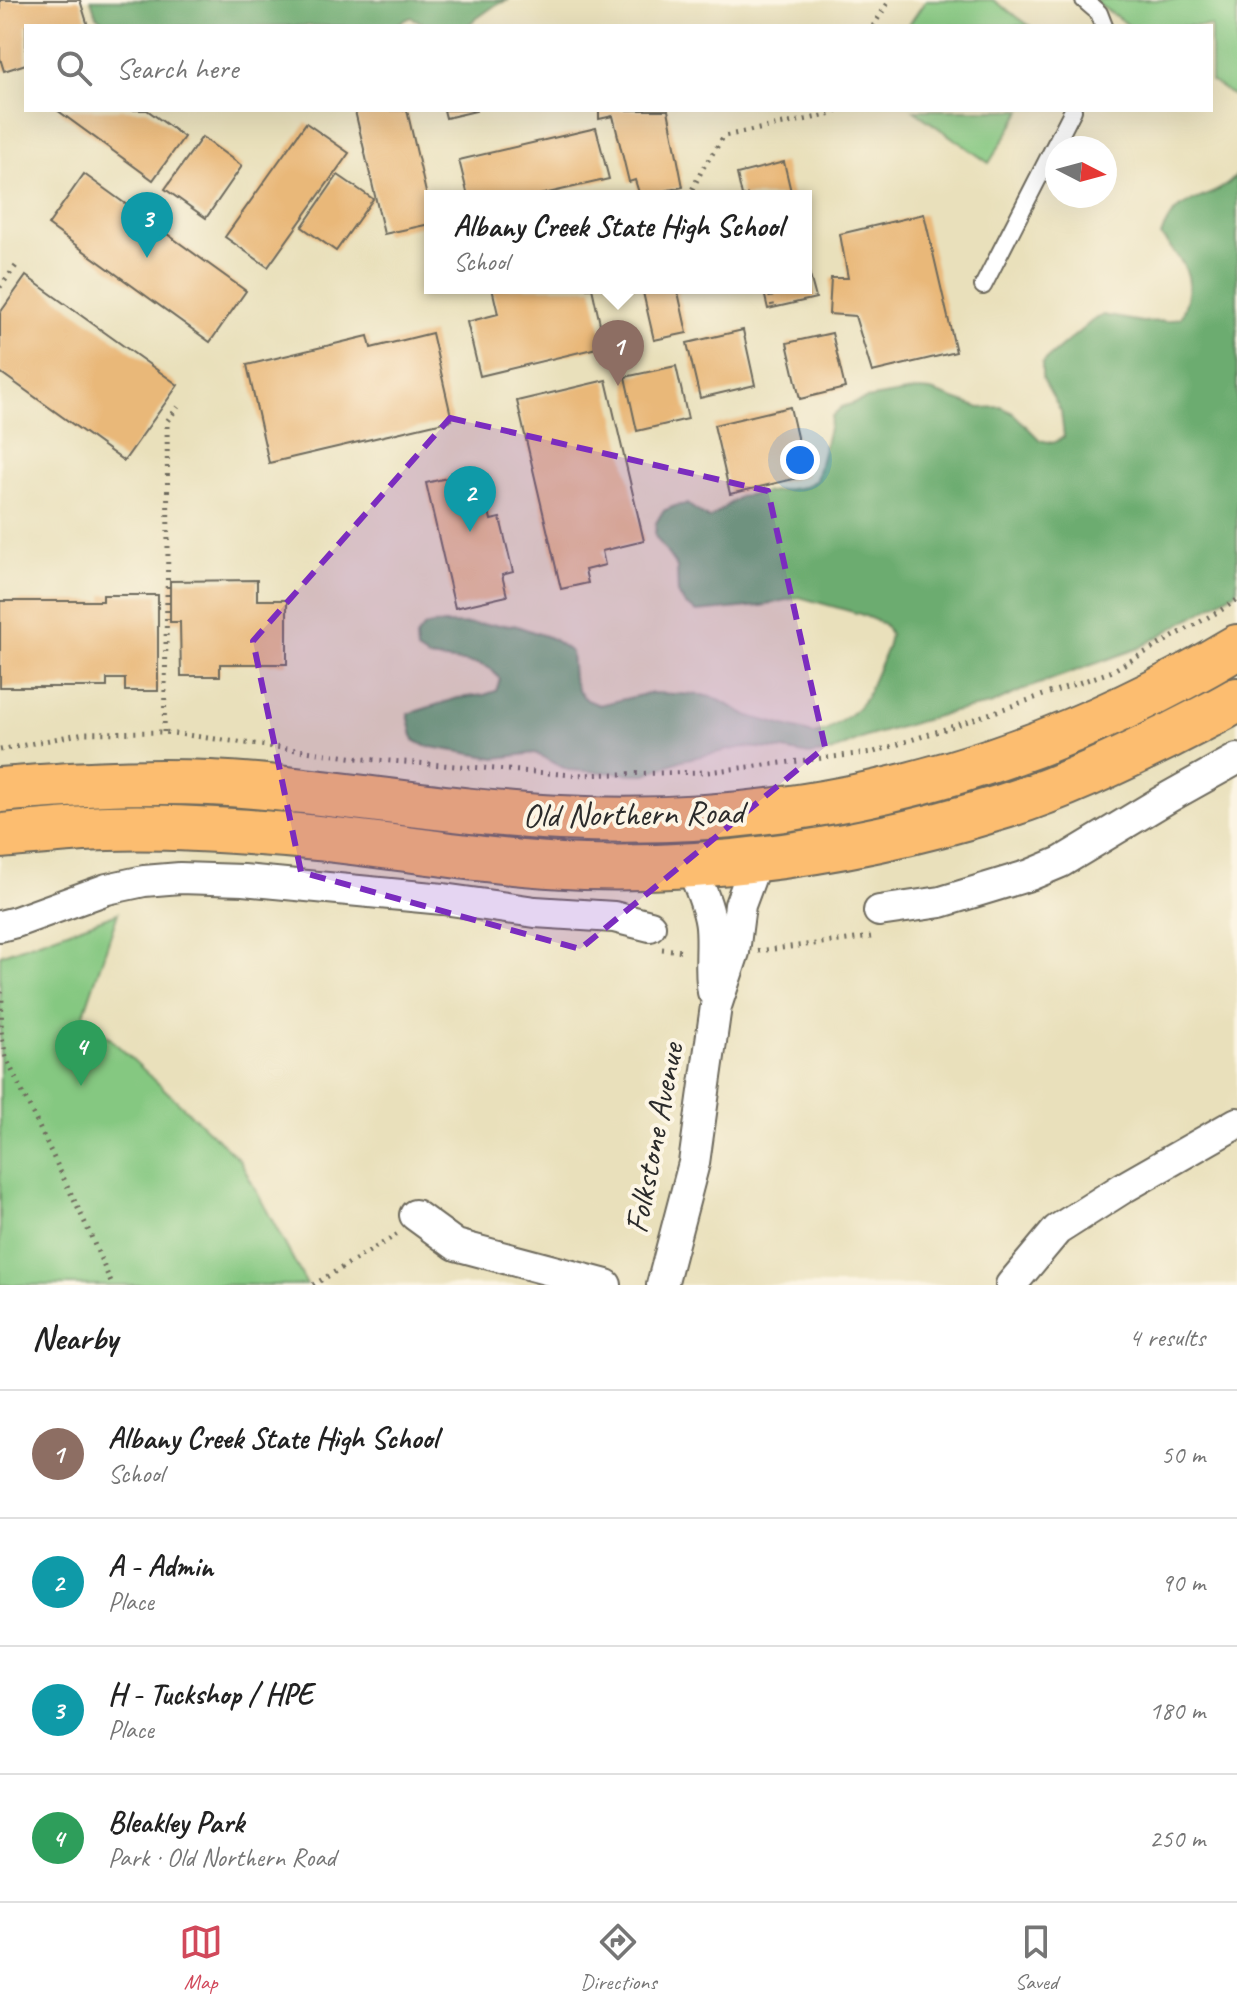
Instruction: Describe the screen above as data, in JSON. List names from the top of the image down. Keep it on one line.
{"streets":{"highway":["Old Northern Road"],"street":["Folkstone Avenue"]},"crossings":[["Old Northern Road","Folkstone Avenue"]],"north":"right","page":{"search":"Search here","popup":["Albany Creek State High School","School"],"pins":["3","1","2","4"],"heading":["Nearby","4 results"],"list":[{"mark":"1","name":"Albany Creek State High School","note":"School","value":"50 m"},{"mark":"2","name":"A - Admin","note":"Place","value":"90 m"},{"mark":"3","name":"H - Tuckshop / HPE","note":"Place","value":"180 m"},{"mark":"4","name":"Bleakley Park","note":"Park · Old Northern Road","value":"250 m"}],"nav":["Map","Directions","Saved"]}}
